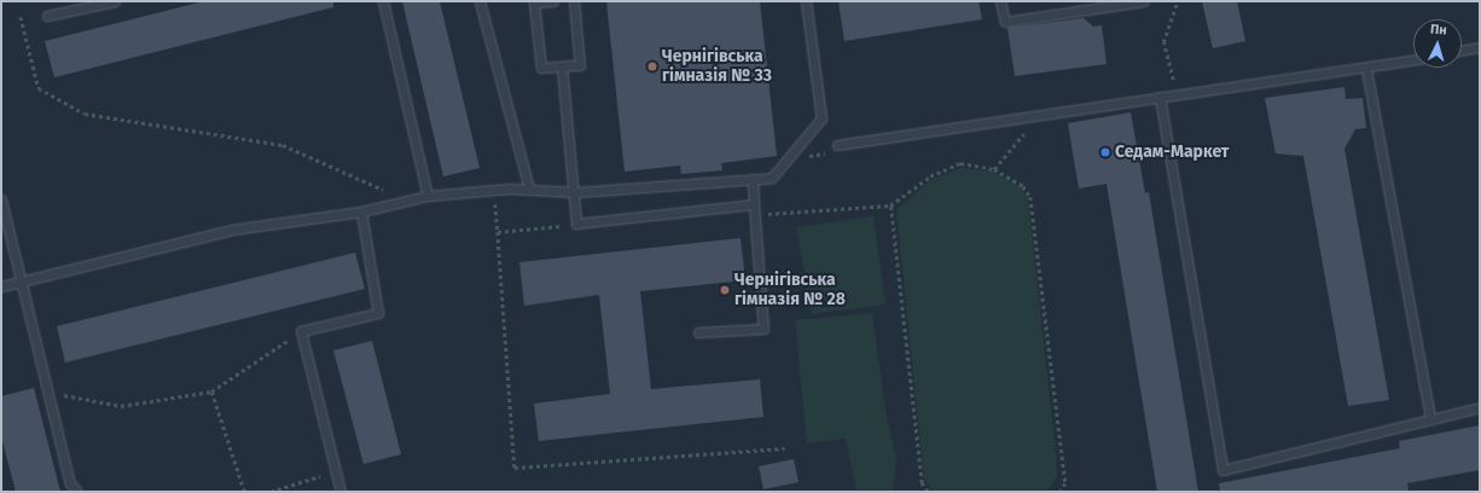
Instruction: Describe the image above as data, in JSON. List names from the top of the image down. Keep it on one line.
{"places":["Чернігівська гімназія № 33","Седам-Маркет","Чернігівська гімназія № 28"],"north":"top"}
